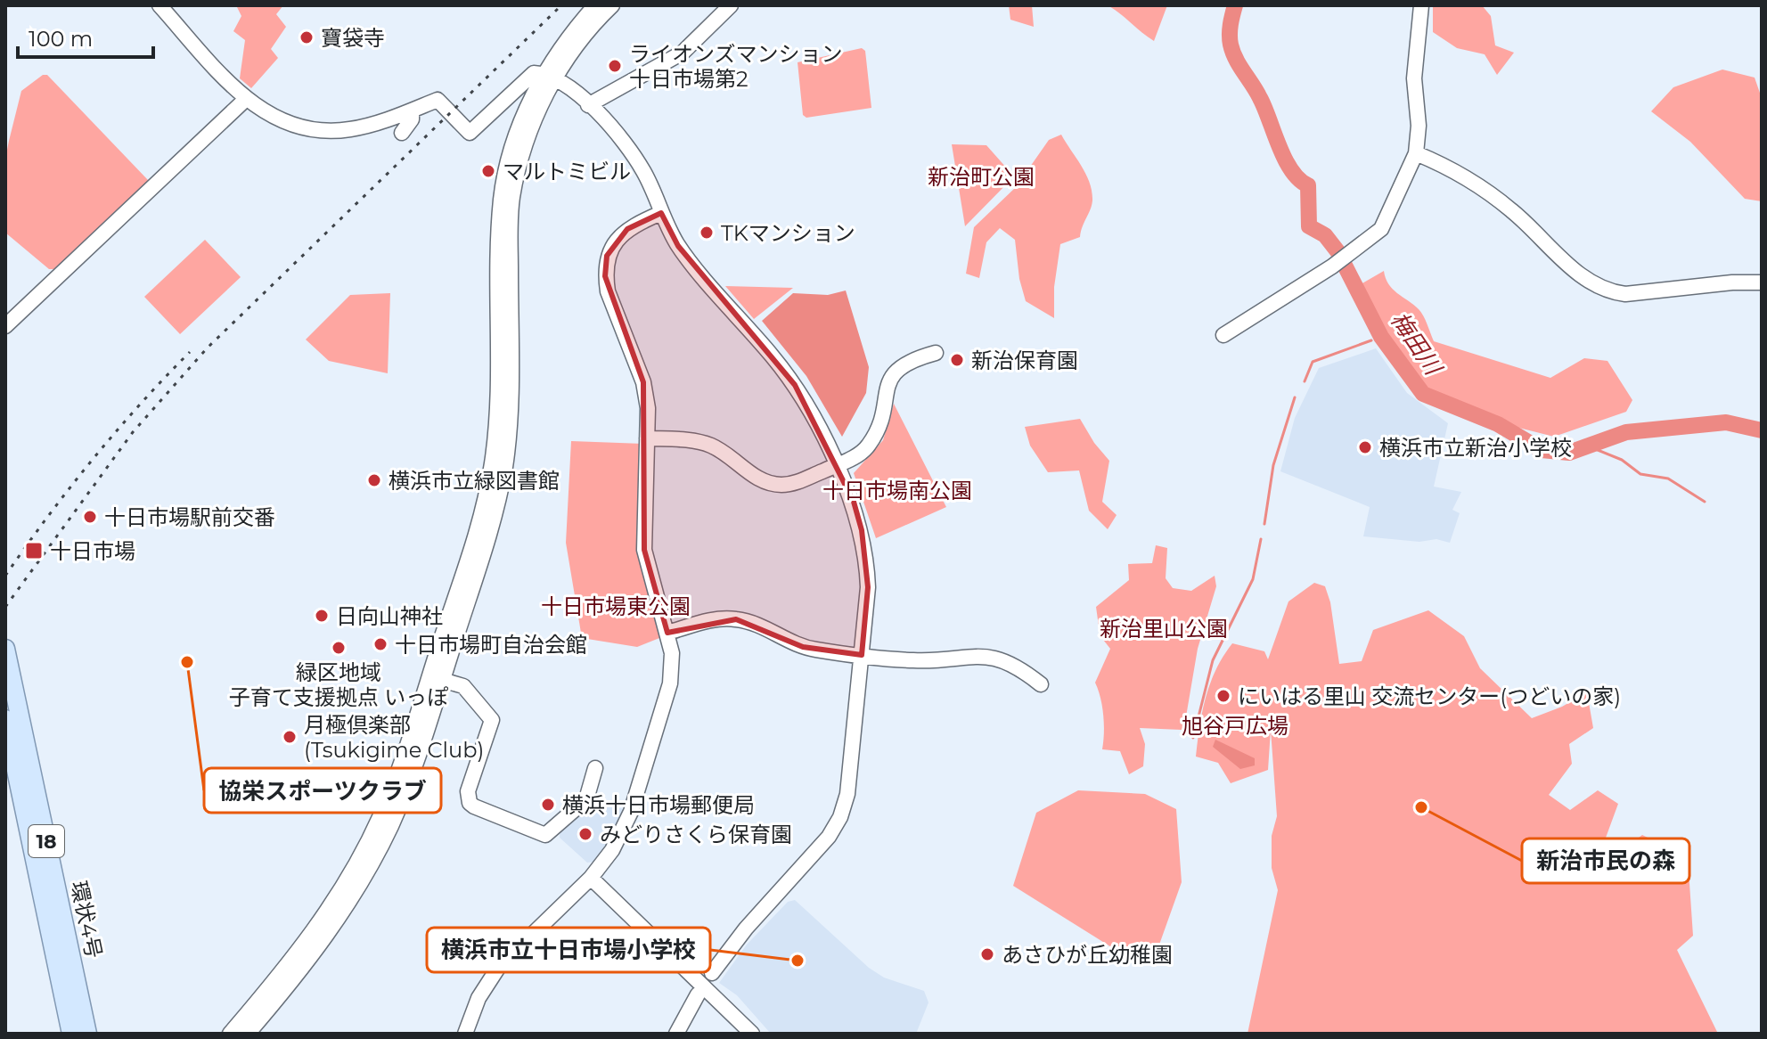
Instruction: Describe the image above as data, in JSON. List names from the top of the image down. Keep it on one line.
{"streets":{"main road":["18","環状4号"]},"water":["梅田川"],"parks":["新治町公園","十日市場南公園","十日市場東公園","新治里山公園","旭谷戸広場"],"places":{"other":["寶袋寺","ライオンズマンション 十日市場第2","マルトミビル","TKマンション","新治保育園","横浜市立新治小学校","横浜市立緑図書館","十日市場駅前交番","日向山神社","十日市場町自治会館","緑区地域 子育て支援拠点 いっぽ","協栄スポーツクラブ","にいはる里山 交流センター(つどいの家)","月極倶楽部 (Tsukigime Club)","横浜十日市場郵便局","新治市民の森","みどりさくら保育園","あさひが丘幼稚園","横浜市立十日市場小学校"],"transit":["十日市場"]},"scale_bar":"100 m"}
